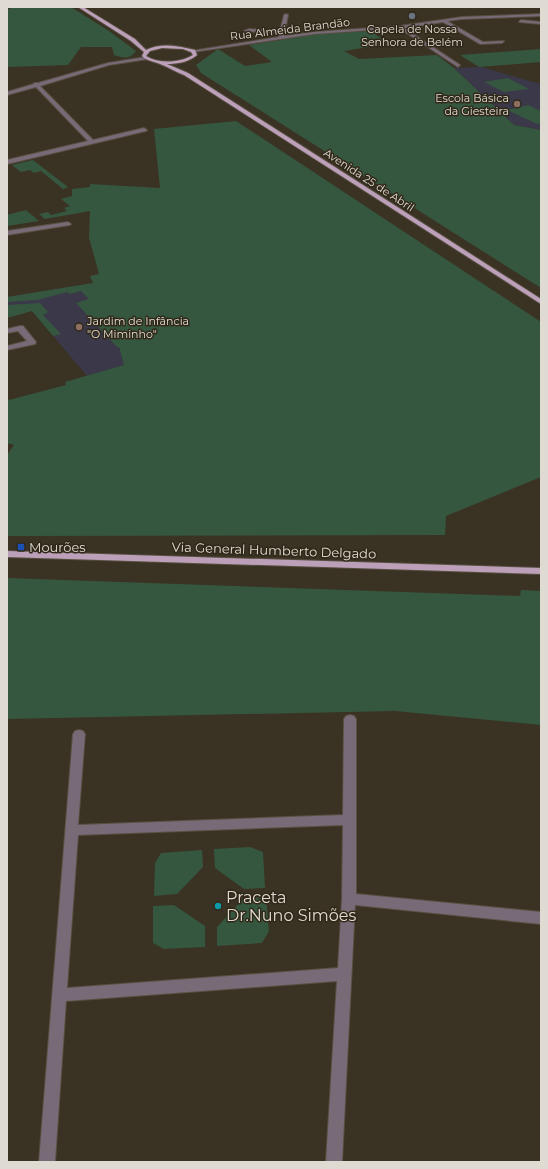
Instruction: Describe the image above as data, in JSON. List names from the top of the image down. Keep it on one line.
{"streets":{"main road":["Avenida 25 de Abril","Via General Humberto Delgado"],"street":["Rua Almeida Brandão"]},"places":{"other":["Capela de Nossa Senhora de Belém","Escola Básica da Giesteira","Jardim de Infância \"O Miminho\"","Praceta Dr.Nuno Simões"],"transit":["Mourões"]}}
